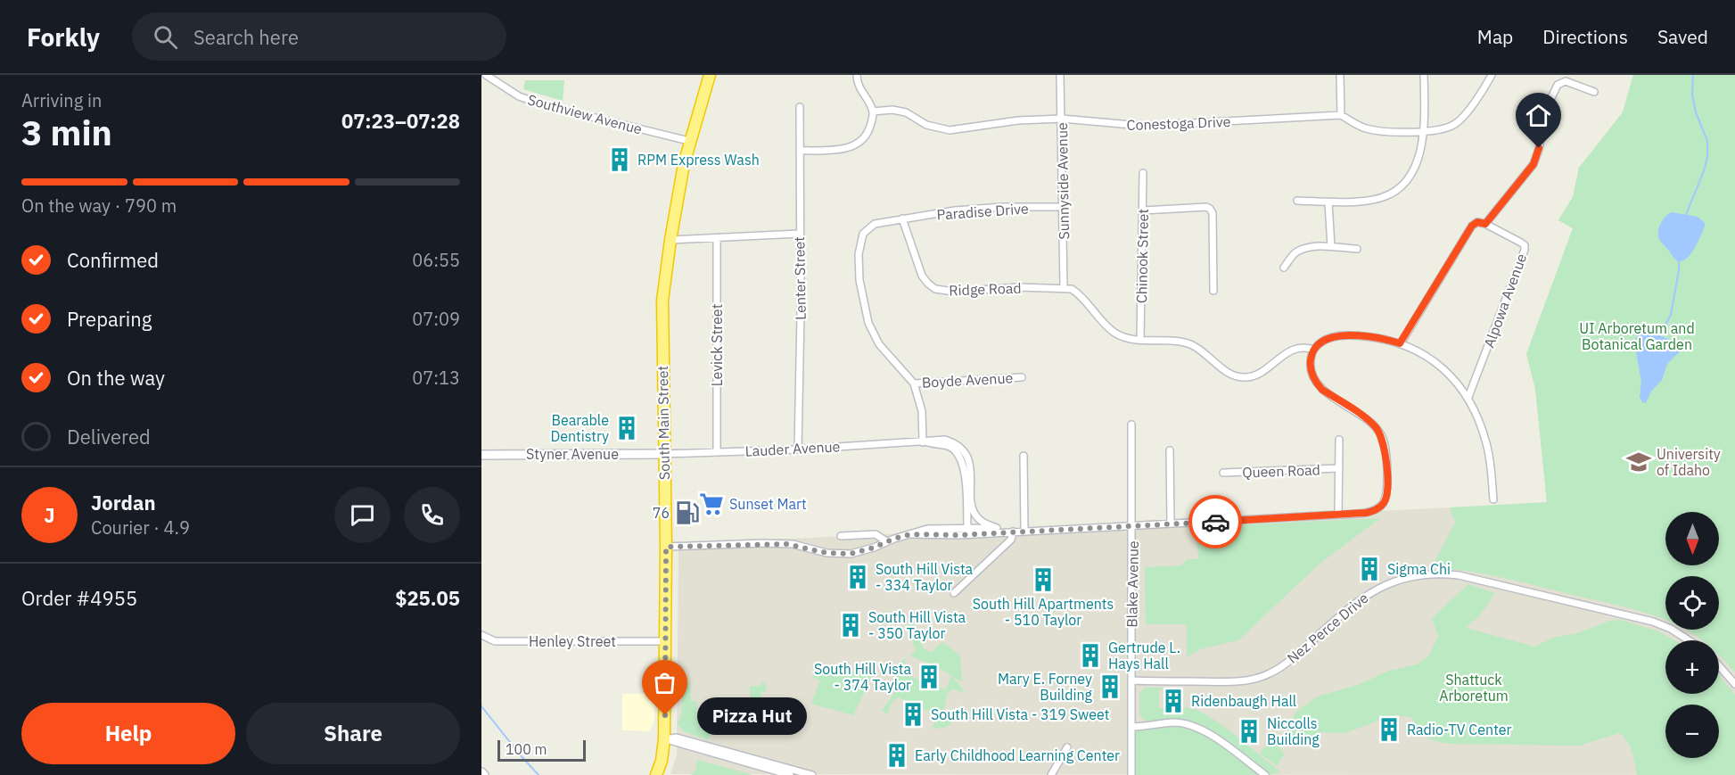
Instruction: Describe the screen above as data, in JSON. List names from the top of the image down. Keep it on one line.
{"streets":{"highway":["South Main Street"],"street":["Southview Avenue","Conestoga Drive","Sunnyside Avenue","Paradise Drive","Chinook Street","Lenter Street","Ridge Road","Alpowa Avenue","Levick Street","Boyde Avenue","Lauder Avenue","Styner Avenue","Queen Road","Blake Avenue","Nez Perce Drive","Henley Street"]},"crossings":[["Southview Avenue","South Main Street"],["Conestoga Drive","Sunnyside Avenue"],["Sunnyside Avenue","Paradise Drive"],["Sunnyside Avenue","Ridge Road"],["Paradise Drive","Ridge Road"],["Lenter Street","Lauder Avenue"],["Levick Street","Lauder Avenue"],["South Main Street","Lauder Avenue"],["South Main Street","Styner Avenue"],["South Main Street","Henley Street"],["Lauder Avenue","Styner Avenue"],["Blake Avenue","Nez Perce Drive"]],"parks":["UI Arboretum and Botanical Garden","Shattuck Arboretum"],"places":{"building":["RPM Express Wash","Bearable Dentistry","Sigma Chi","South Hill Vista - 334 Taylor","South Hill Apartments - 510 Taylor","South Hill Vista - 350 Taylor","Gertrude L. Hays Hall","South Hill Vista - 374 Taylor","Mary E. Forney Building","Ridenbaugh Hall","South Hill Vista - 319 Sweet","Radio-TV Center","Niccolls Building","Early Childhood Learning Center"],"school or university":["University of Idaho"],"supermarket":["Sunset Mart"],"fuel station":["76"],"other":["Pizza Hut"]},"scale_bar":"100 m","north":"bottom","page":{"header":"Forkly","search":"Search here","nav":["Map","Directions","Saved"],"heading":["3 min","Arriving in","07:23–07:28"],"panel":["Jordan","Courier · 4.9","Order #4955","$25.05"],"bar":"On the way · 790 m","list":[["Confirmed","06:55"],["Preparing","07:09"],["On the way","07:13"],"Delivered"],"round":"J","map_buttons":["+","−"],"buttons":["Help","Share"],"bubble":"Pizza Hut","scale":"100 m"}}
